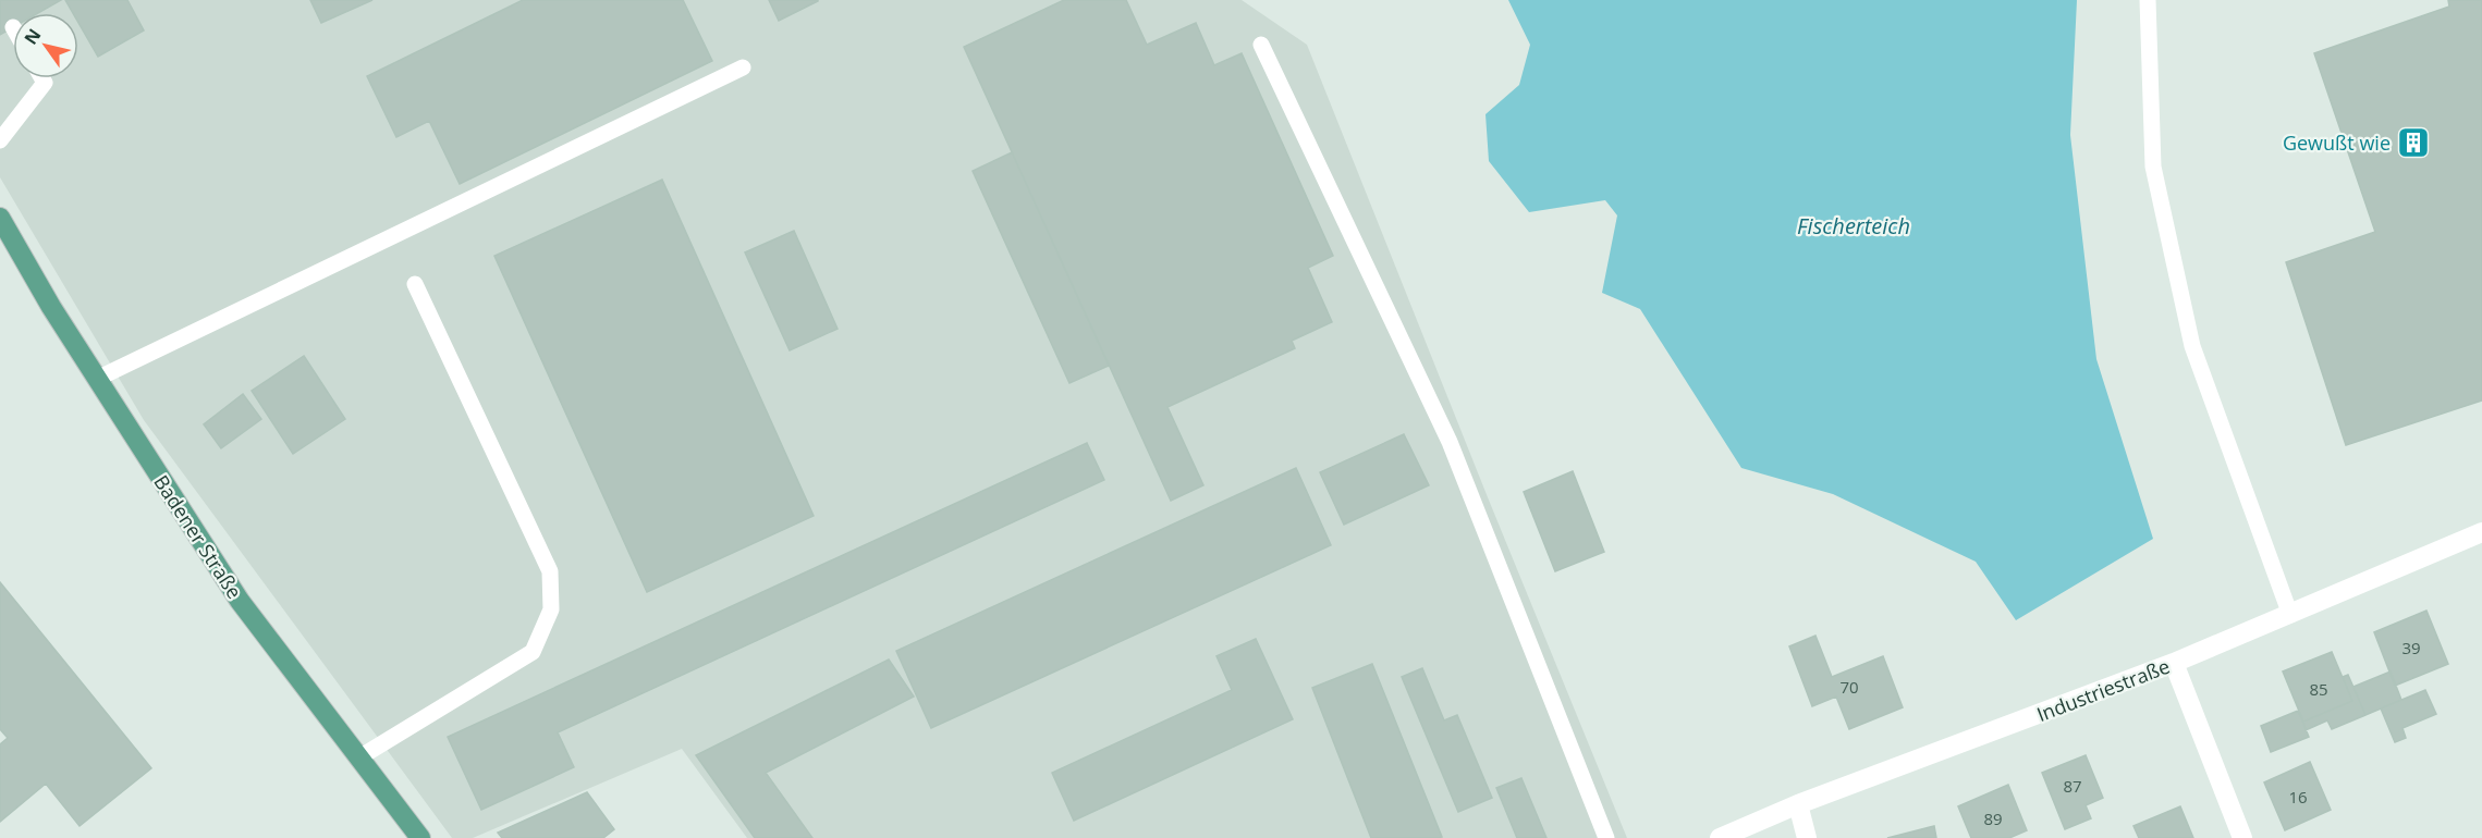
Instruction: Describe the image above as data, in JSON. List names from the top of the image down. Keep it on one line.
{"streets":{"main road":["Badener Straße"],"street":["Industriestraße"]},"water":["Fischerteich"],"places":{"building":["Gewußt wie"]},"house_numbers":["39","70","85","87","16","89"],"north":"top left"}
